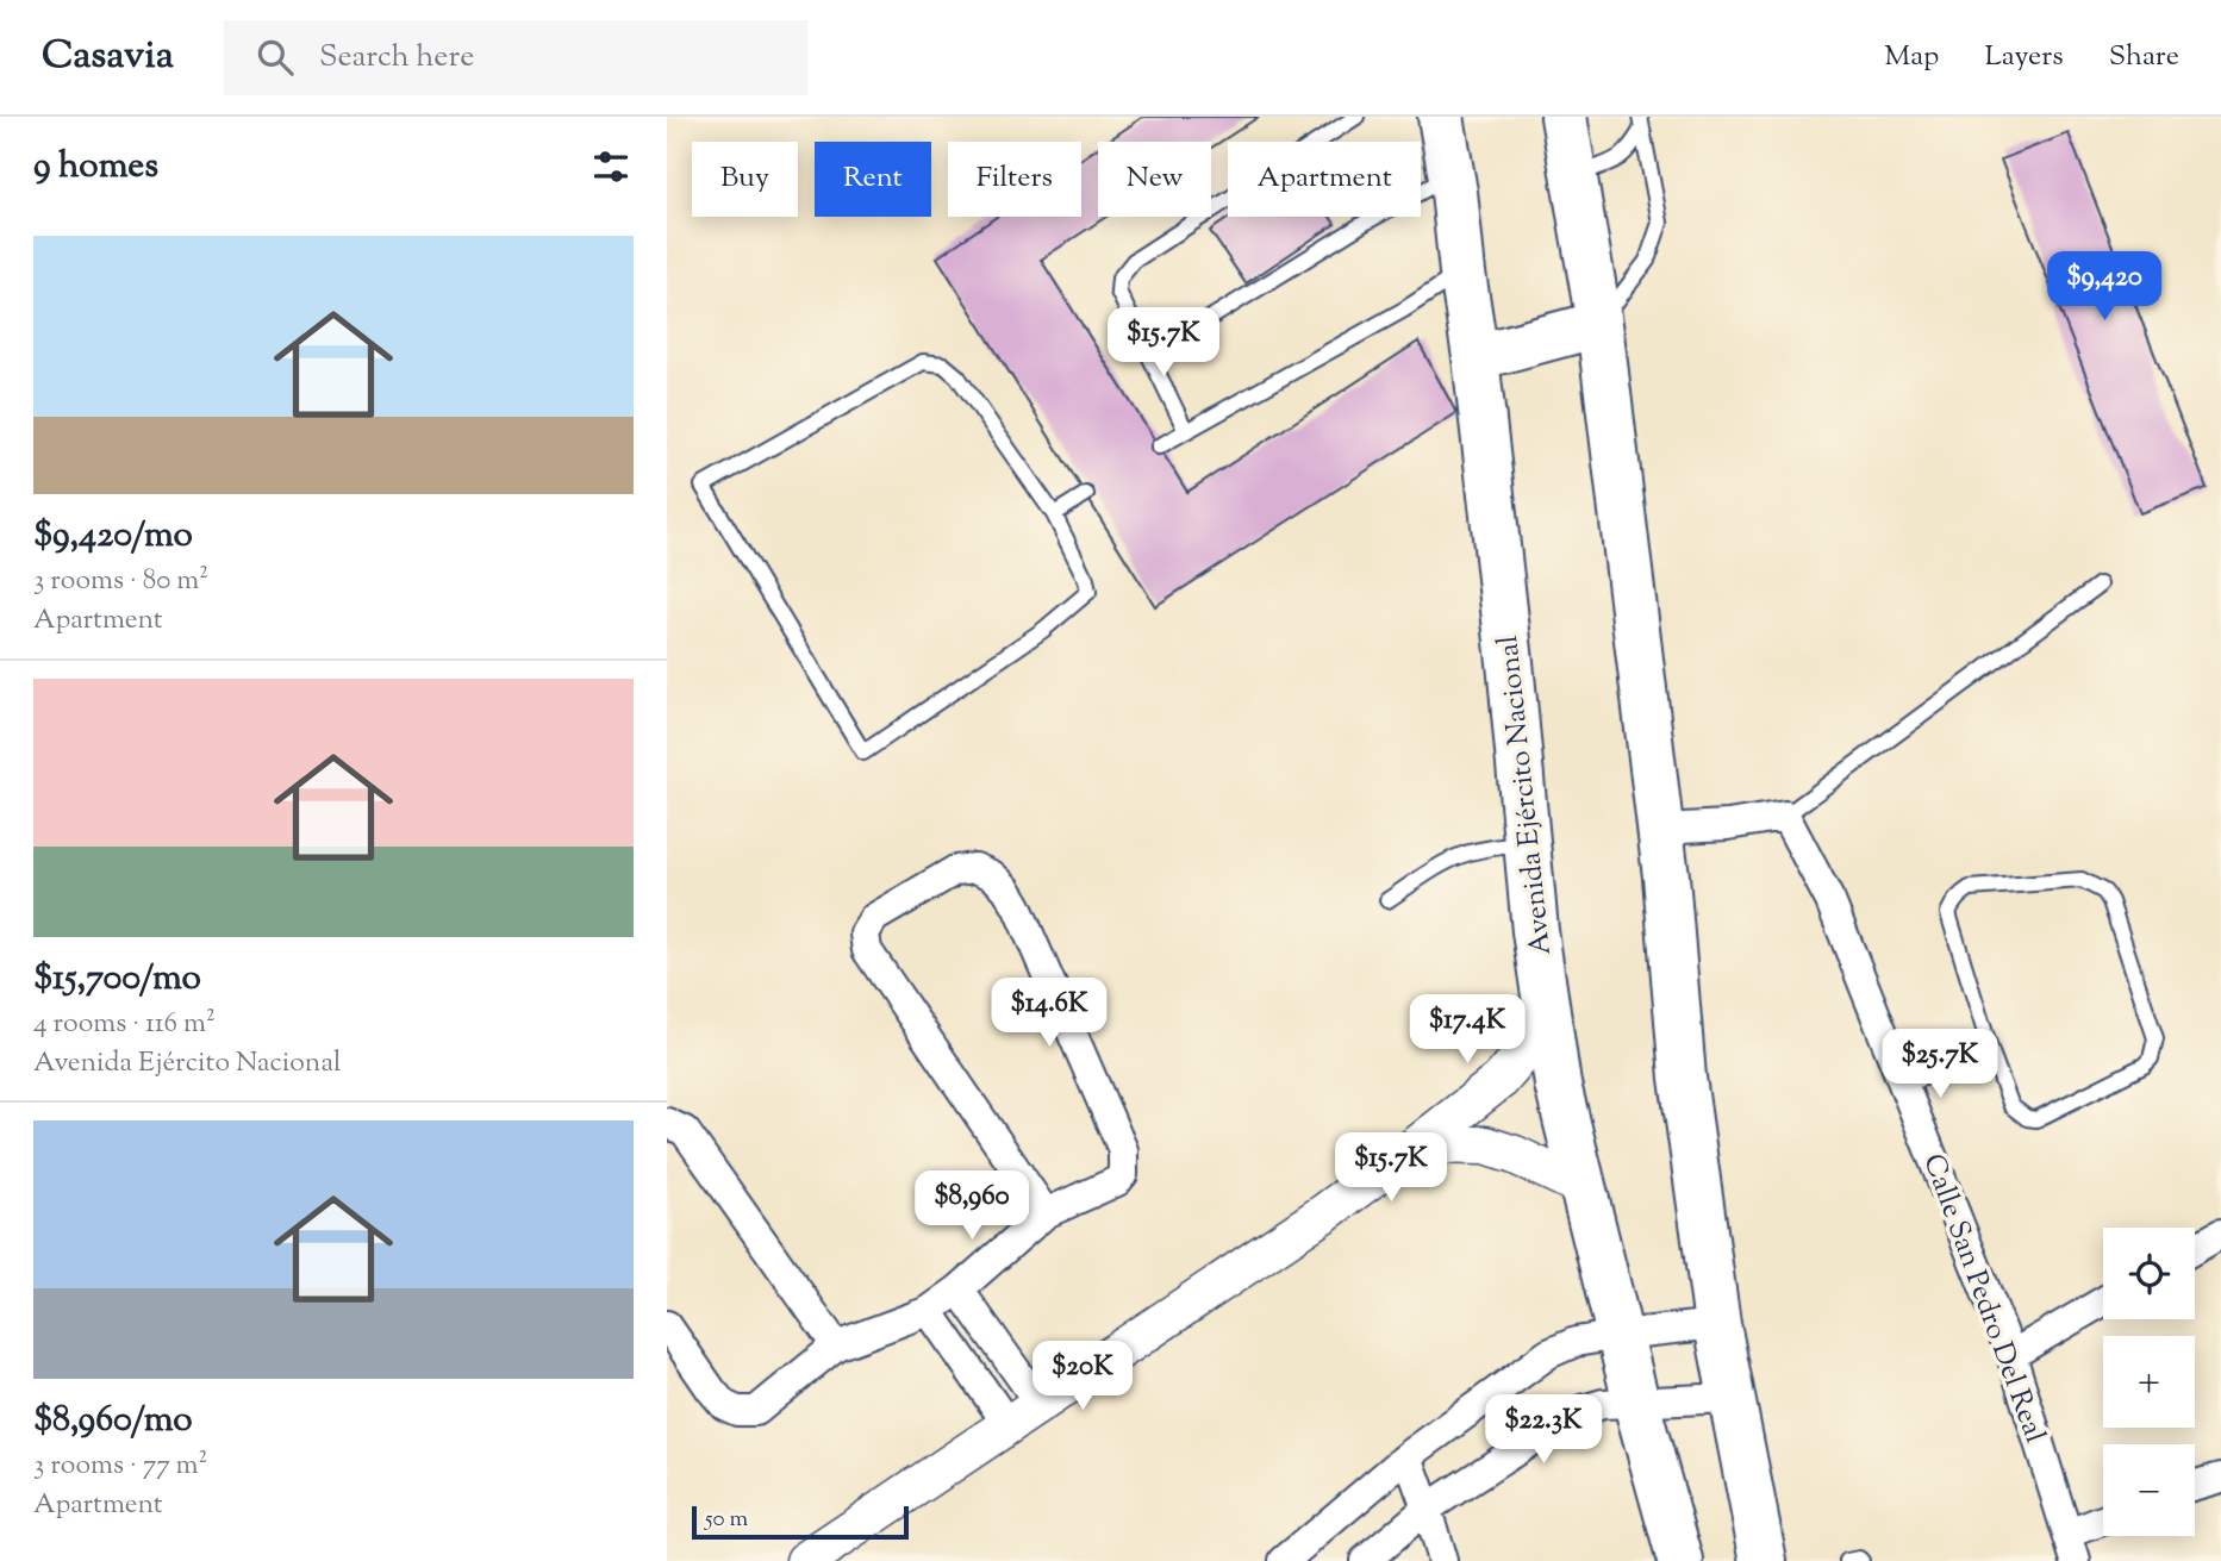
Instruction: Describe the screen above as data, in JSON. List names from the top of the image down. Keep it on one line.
{"streets":{"main road":["Avenida Ejército Nacional"],"street":["Calle San Pedro Del Real"]},"scale_bar":"50 m","page":{"header":"Casavia","search":"Search here","nav":["Map","Layers","Share"],"heading":"9 homes","chip":["Buy","Rent","Filters","New","Apartment"],"list":[{"name":"$9,420/mo","note":"3 rooms · 80 m² · Apartment"},{"name":"$15,700/mo","note":"4 rooms · 116 m² · Avenida Ejército Nacional"},{"name":"$8,960/mo","note":"3 rooms · 77 m² · Apartment"}],"price":["$9,420","$15.7K","$14.6K","$17.4K","$25.7K","$15.7K","$8,960","$20K","$22.3K"],"map_buttons":["+","−"],"scale":"50 m"}}
